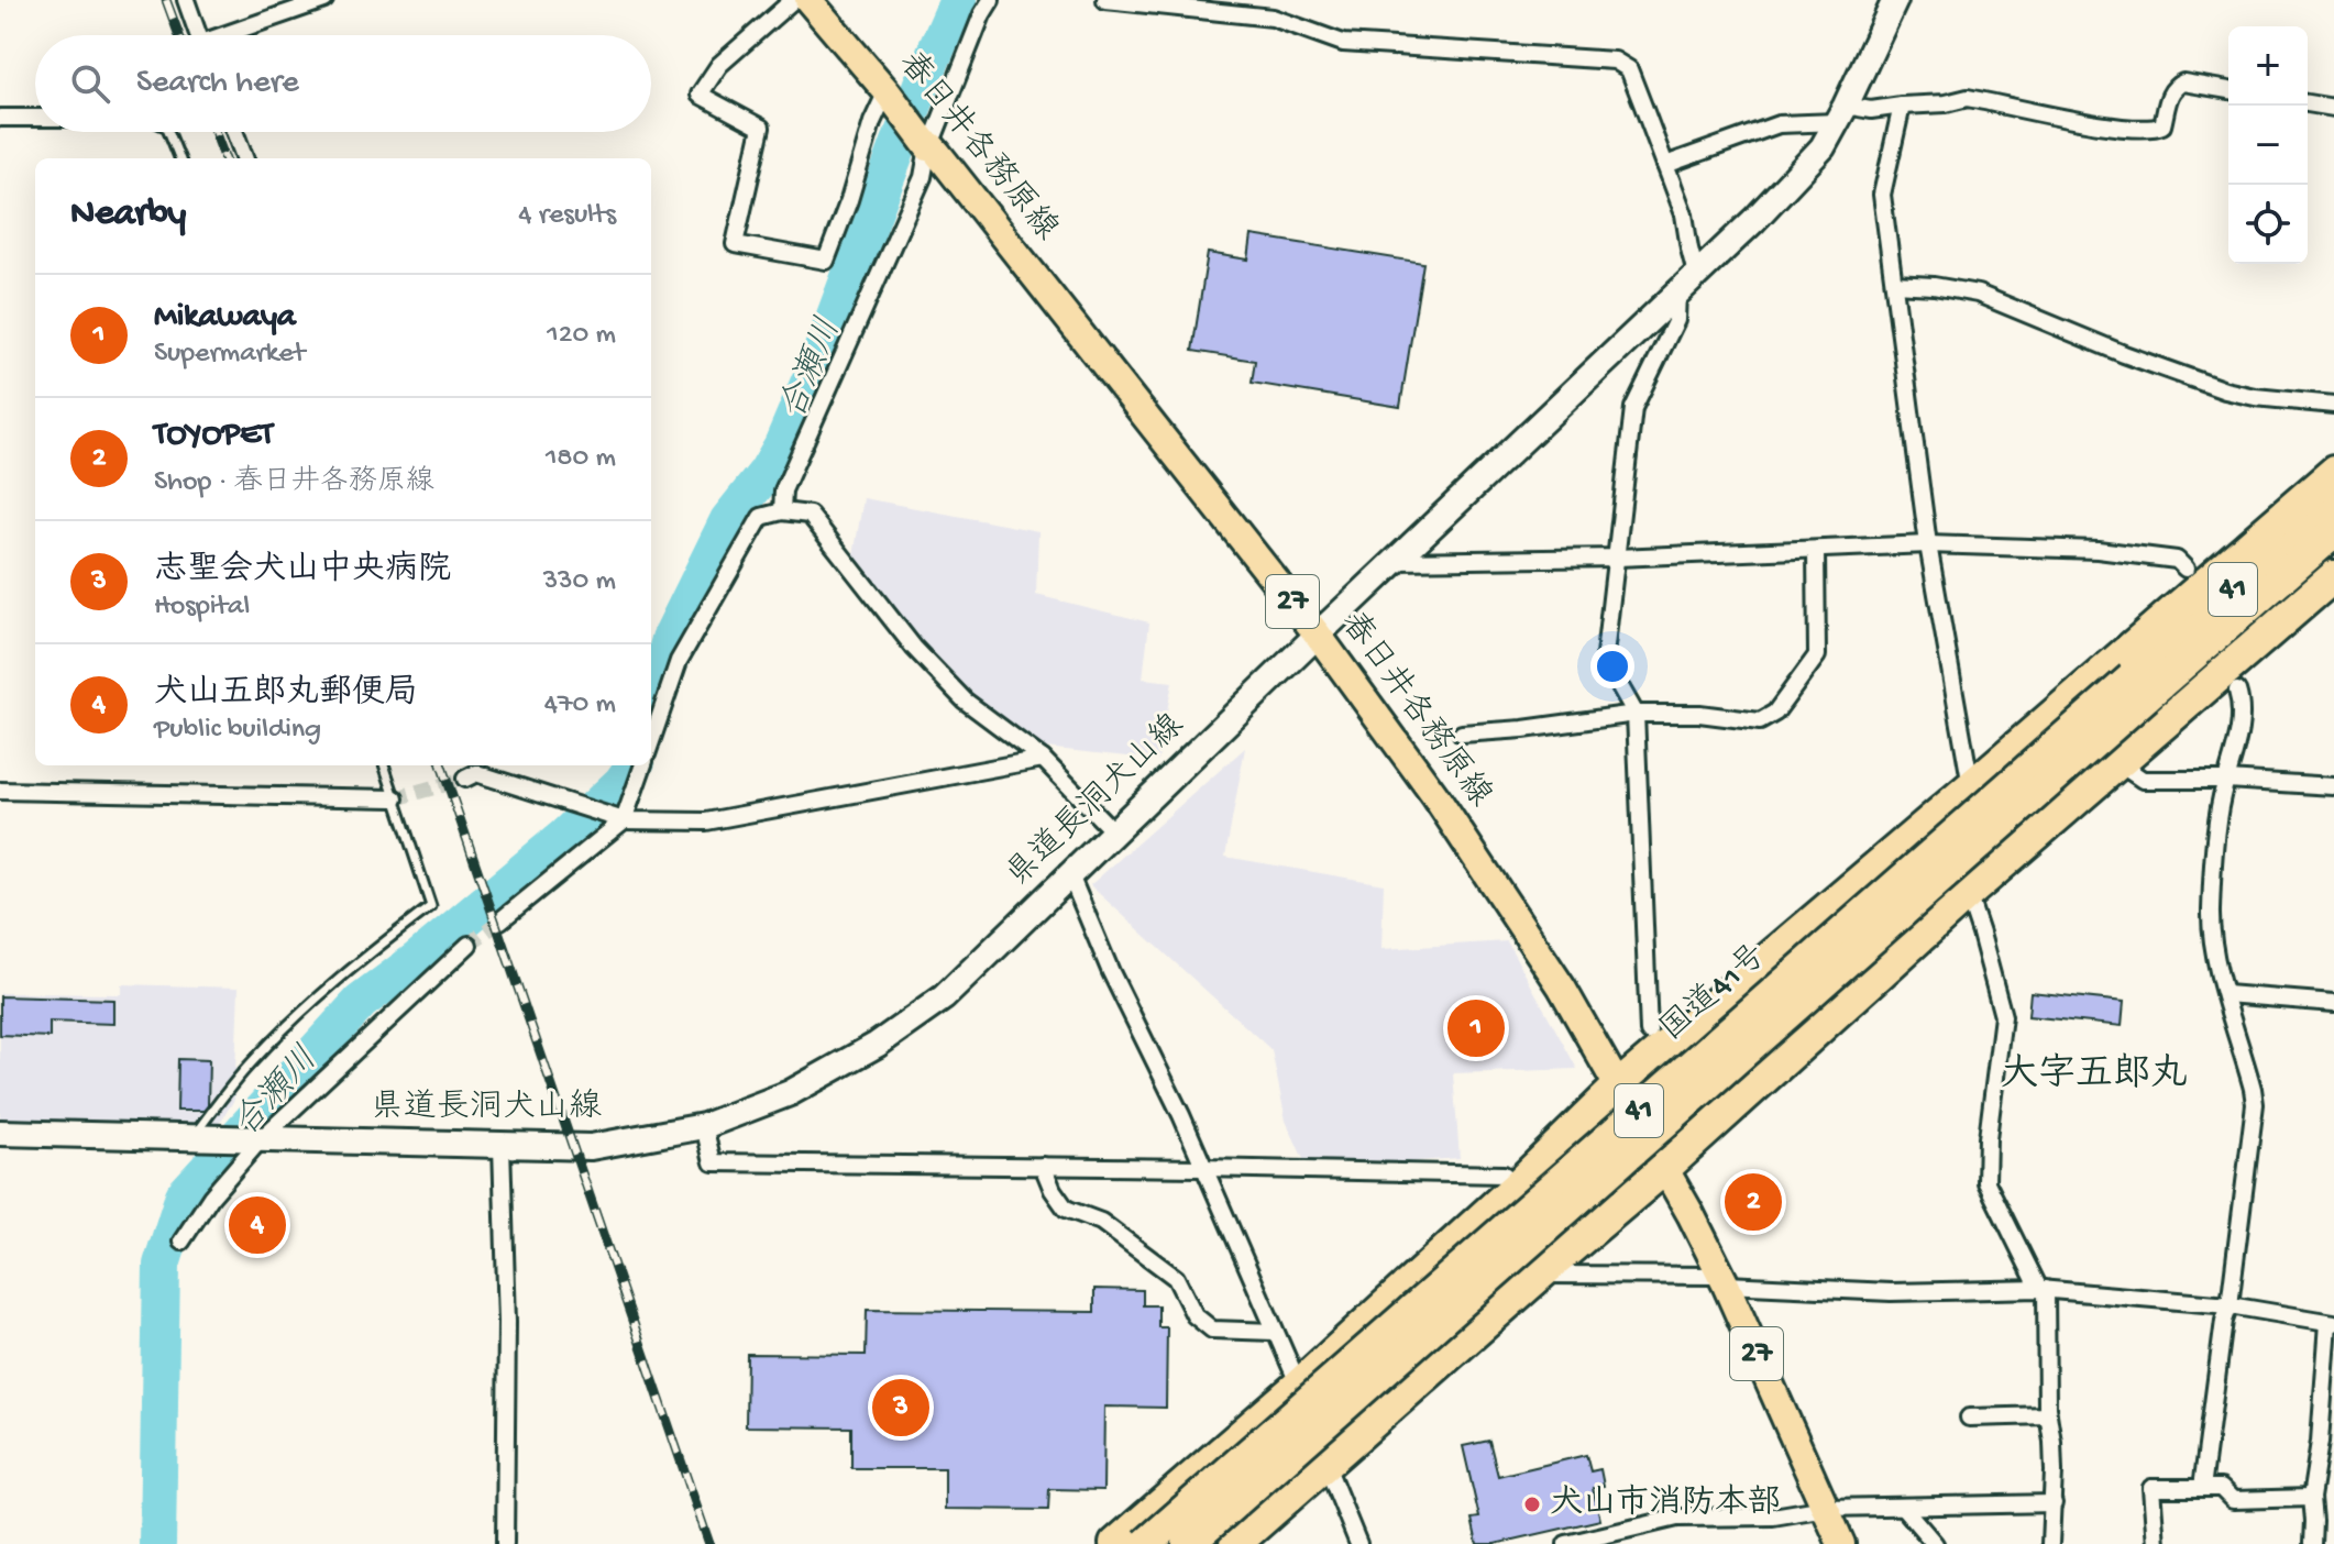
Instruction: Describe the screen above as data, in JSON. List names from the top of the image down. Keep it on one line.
{"streets":{"highway":["41","国道41号"],"main road":["春日井各務原線","27","県道長洞犬山線"]},"crossings":[["春日井各務原線","41"],["春日井各務原線","県道長洞犬山線"]],"districts":["大字五郎丸"],"water":["合瀬川"],"places":["犬山市消防本部"],"page":{"map_buttons":["+","−"],"search":"Search here","heading":["Nearby","4 results"],"list":[{"mark":"1","name":"Mikawaya","note":"Supermarket","value":"120 m"},{"mark":"2","name":"TOYOPET","note":"Shop · 春日井各務原線","value":"180 m"},{"mark":"3","name":"志聖会犬山中央病院","note":"Hospital","value":"330 m"},{"mark":"4","name":"犬山五郎丸郵便局","note":"Public building","value":"470 m"}],"pins":["1","2","4","3"]}}
